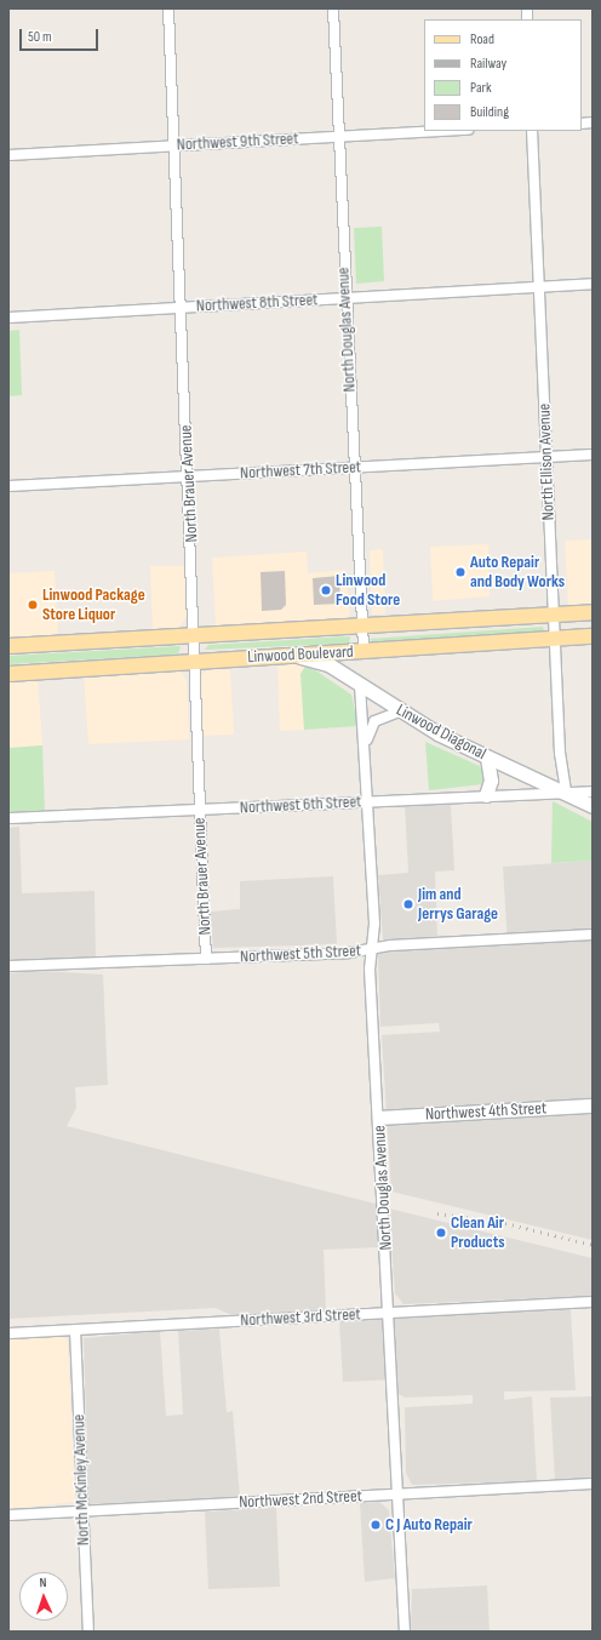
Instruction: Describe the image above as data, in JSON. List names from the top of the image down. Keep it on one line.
{"streets":{"main road":["Linwood Boulevard","Linwood Diagonal","Northwest 4th Street"],"street":["Northwest 9th Street","Northwest 8th Street","North Douglas Avenue","North Ellison Avenue","Northwest 7th Street","North Brauer Avenue","Northwest 6th Street","Northwest 5th Street","Northwest 3rd Street","North McKinley Avenue","Northwest 2nd Street"]},"crossings":[["Northwest 9th Street","North Douglas Avenue"],["Northwest 9th Street","North Brauer Avenue"],["Northwest 8th Street","North Douglas Avenue"],["Northwest 8th Street","North Ellison Avenue"],["Northwest 8th Street","North Brauer Avenue"],["North Douglas Avenue","Northwest 7th Street"],["North Douglas Avenue","Linwood Boulevard"],["North Douglas Avenue","Linwood Diagonal"],["North Douglas Avenue","Northwest 6th Street"],["North Douglas Avenue","Northwest 5th Street"],["North Douglas Avenue","Northwest 4th Street"],["North Douglas Avenue","Northwest 3rd Street"],["North Douglas Avenue","Northwest 2nd Street"],["North Ellison Avenue","Northwest 7th Street"],["North Ellison Avenue","Linwood Boulevard"],["North Ellison Avenue","Linwood Diagonal"],["North Ellison Avenue","Northwest 6th Street"],["Northwest 7th Street","North Brauer Avenue"],["North Brauer Avenue","Linwood Boulevard"],["North Brauer Avenue","Northwest 6th Street"],["North Brauer Avenue","Northwest 5th Street"],["Linwood Boulevard","Linwood Diagonal"],["Linwood Diagonal","Northwest 6th Street"],["Northwest 3rd Street","North McKinley Avenue"],["North McKinley Avenue","Northwest 2nd Street"]],"places":["Auto Repair and Body Works","Linwood Food Store","Linwood Package Store Liquor","Jim and Jerrys Garage","Clean Air Products","C J Auto Repair"],"legend":["Road","Railway","Park","Building"],"scale_bar":"50 m","north":"top"}
